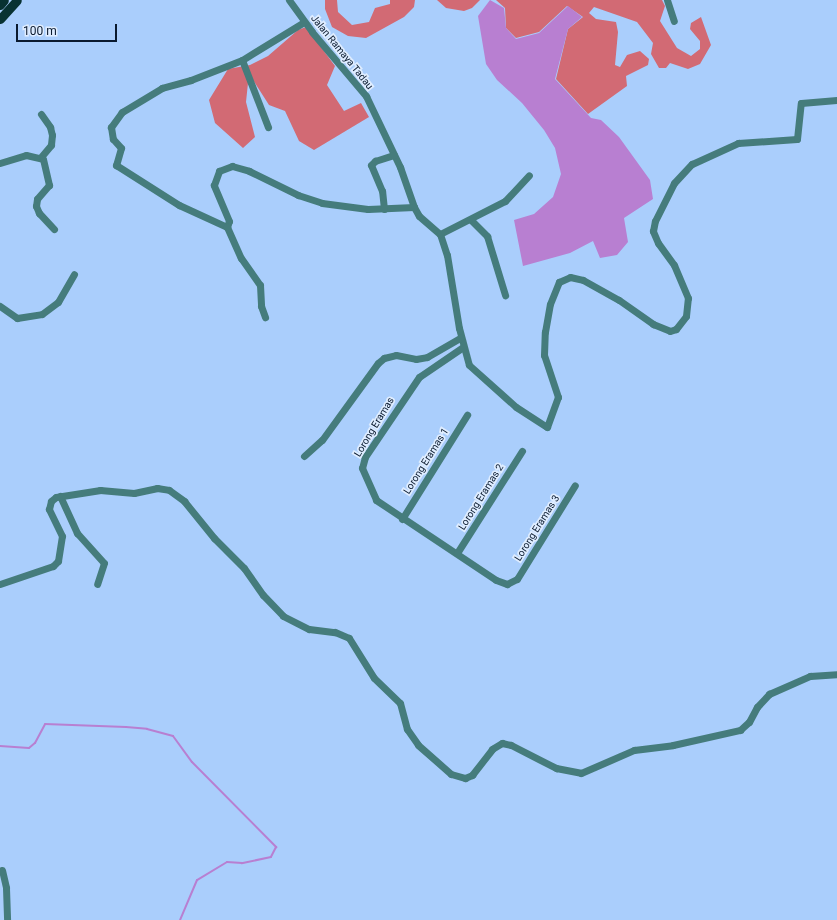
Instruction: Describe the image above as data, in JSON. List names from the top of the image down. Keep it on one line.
{"streets":{"street":["Jalan Ramaya Tadau","Lorong Eramas","Lorong Eramas 1","Lorong Eramas 2","Lorong Eramas 3"]},"crossings":[["Lorong Eramas","Lorong Eramas 1"],["Lorong Eramas","Lorong Eramas 2"],["Lorong Eramas","Lorong Eramas 3"]],"scale_bar":"100 m"}
